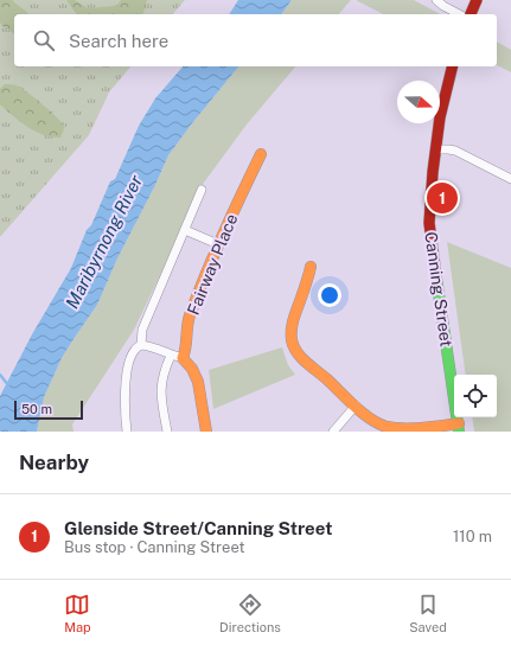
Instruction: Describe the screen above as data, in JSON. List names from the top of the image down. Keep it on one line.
{"streets":{"street":["Fairway Place","Canning Street"]},"water":["Maribyrnong River"],"scale_bar":"50 m","north":"right","page":{"search":"Search here","pins":"1","scale":"50 m","heading":"Nearby","list":[{"mark":"1","name":"Glenside Street/Canning Street","note":"Bus stop · Canning Street","value":"110 m"}],"nav":["Map","Directions","Saved"]}}
